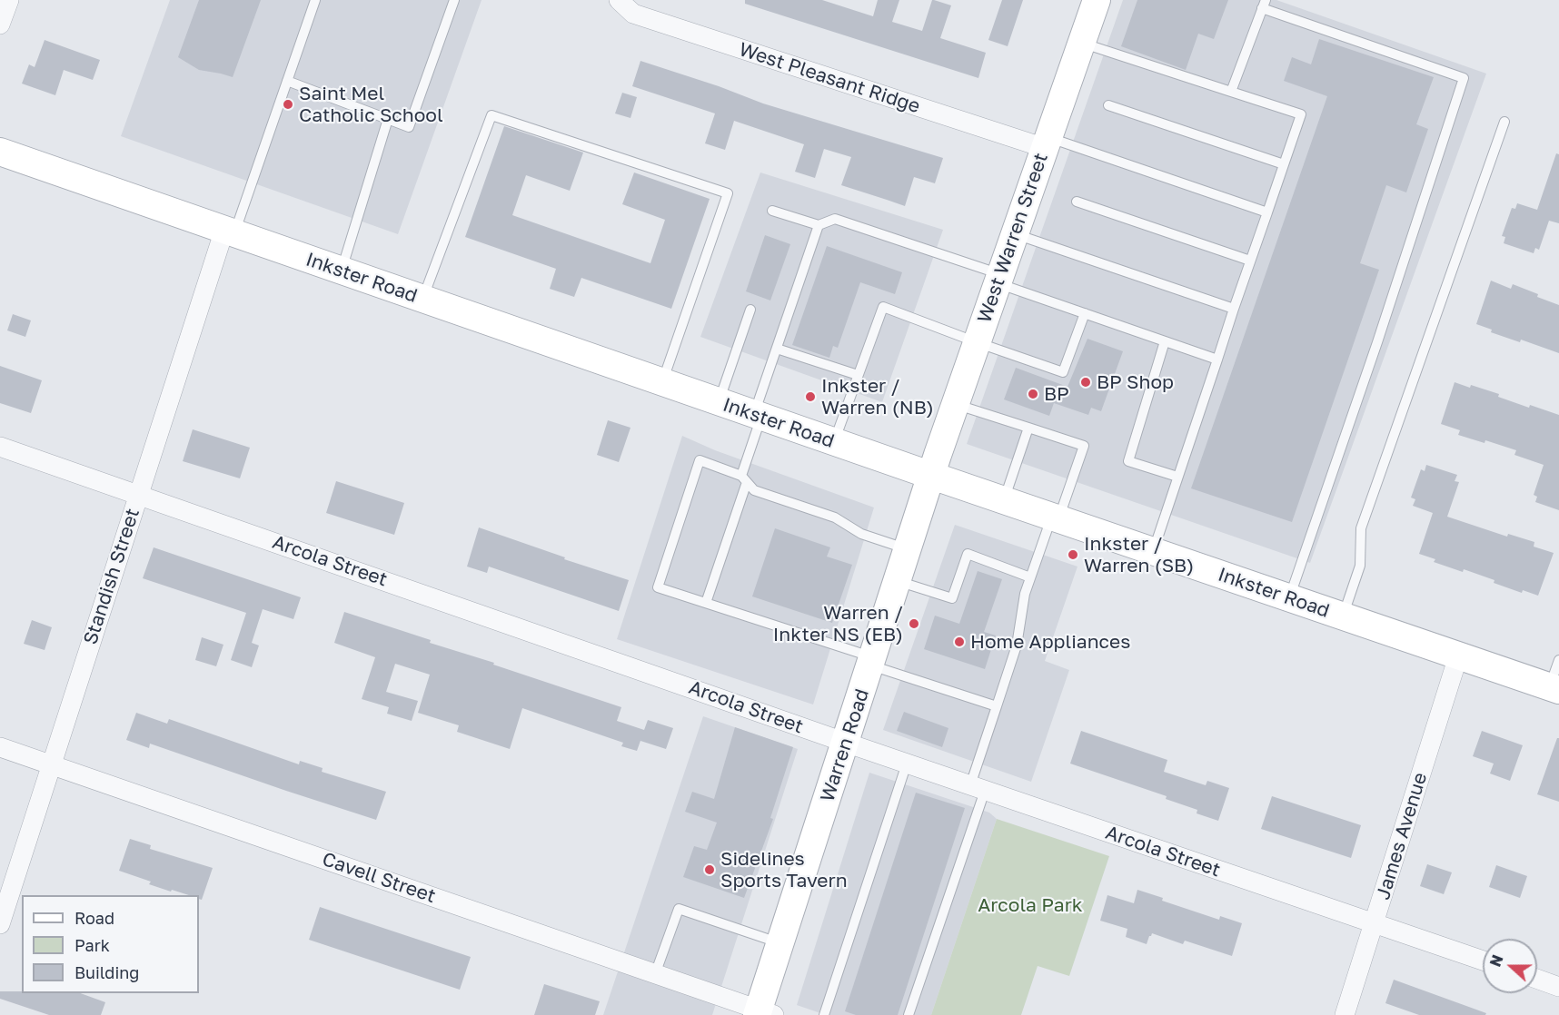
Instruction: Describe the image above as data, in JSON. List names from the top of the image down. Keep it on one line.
{"streets":{"main road":["West Warren Street","Inkster Road","Warren Road"],"street":["West Pleasant Ridge","Arcola Street","Standish Street","James Avenue","Cavell Street"]},"crossings":[["West Pleasant Ridge","West Warren Street"],["West Warren Street","Inkster Road"],["West Warren Street","Warren Road"],["Inkster Road","Standish Street"],["Inkster Road","Warren Road"],["Inkster Road","James Avenue"],["Arcola Street","Standish Street"],["Arcola Street","Warren Road"],["Arcola Street","James Avenue"],["Standish Street","Cavell Street"],["Warren Road","Cavell Street"]],"parks":["Arcola Park"],"places":["Saint Mel Catholic School","BP Shop","BP","Inkster / Warren (NB)","Inkster / Warren (SB)","Warren / Inkter NS (EB)","Home Appliances","Sidelines Sports Tavern"],"legend":["Road","Park","Building"],"north":"left"}
